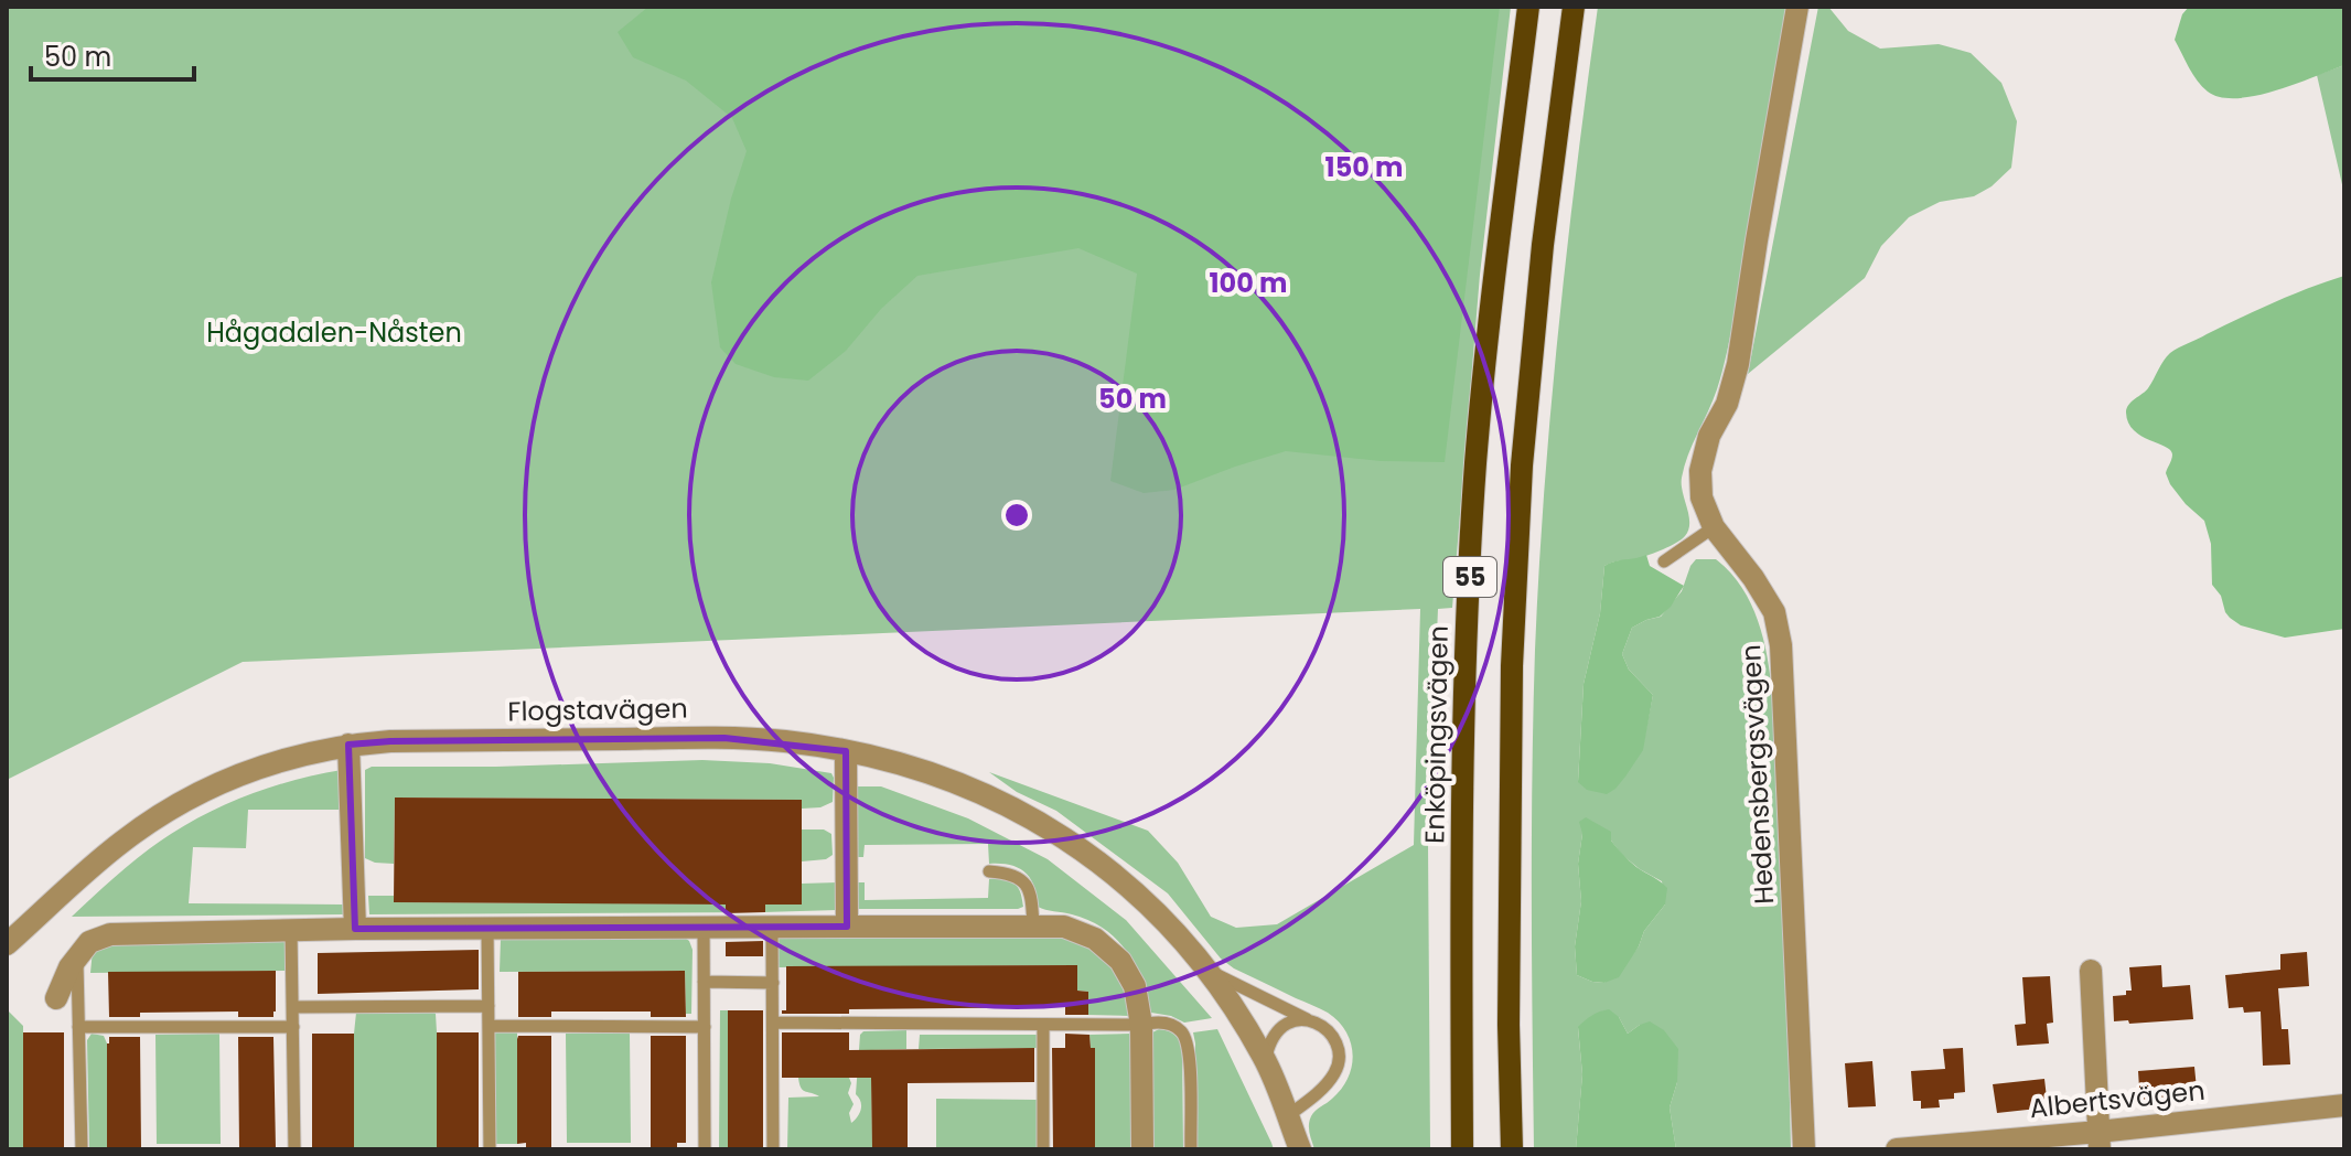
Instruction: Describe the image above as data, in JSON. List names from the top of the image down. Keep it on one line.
{"streets":{"main road":["55","Enköpingsvägen"],"street":["Flogstavägen","Hedensbergsvägen","Albertsvägen"]},"parks":["Hågadalen-Nåsten"],"scale_bar":"50 m","rings":["150 m","100 m","50 m"]}
